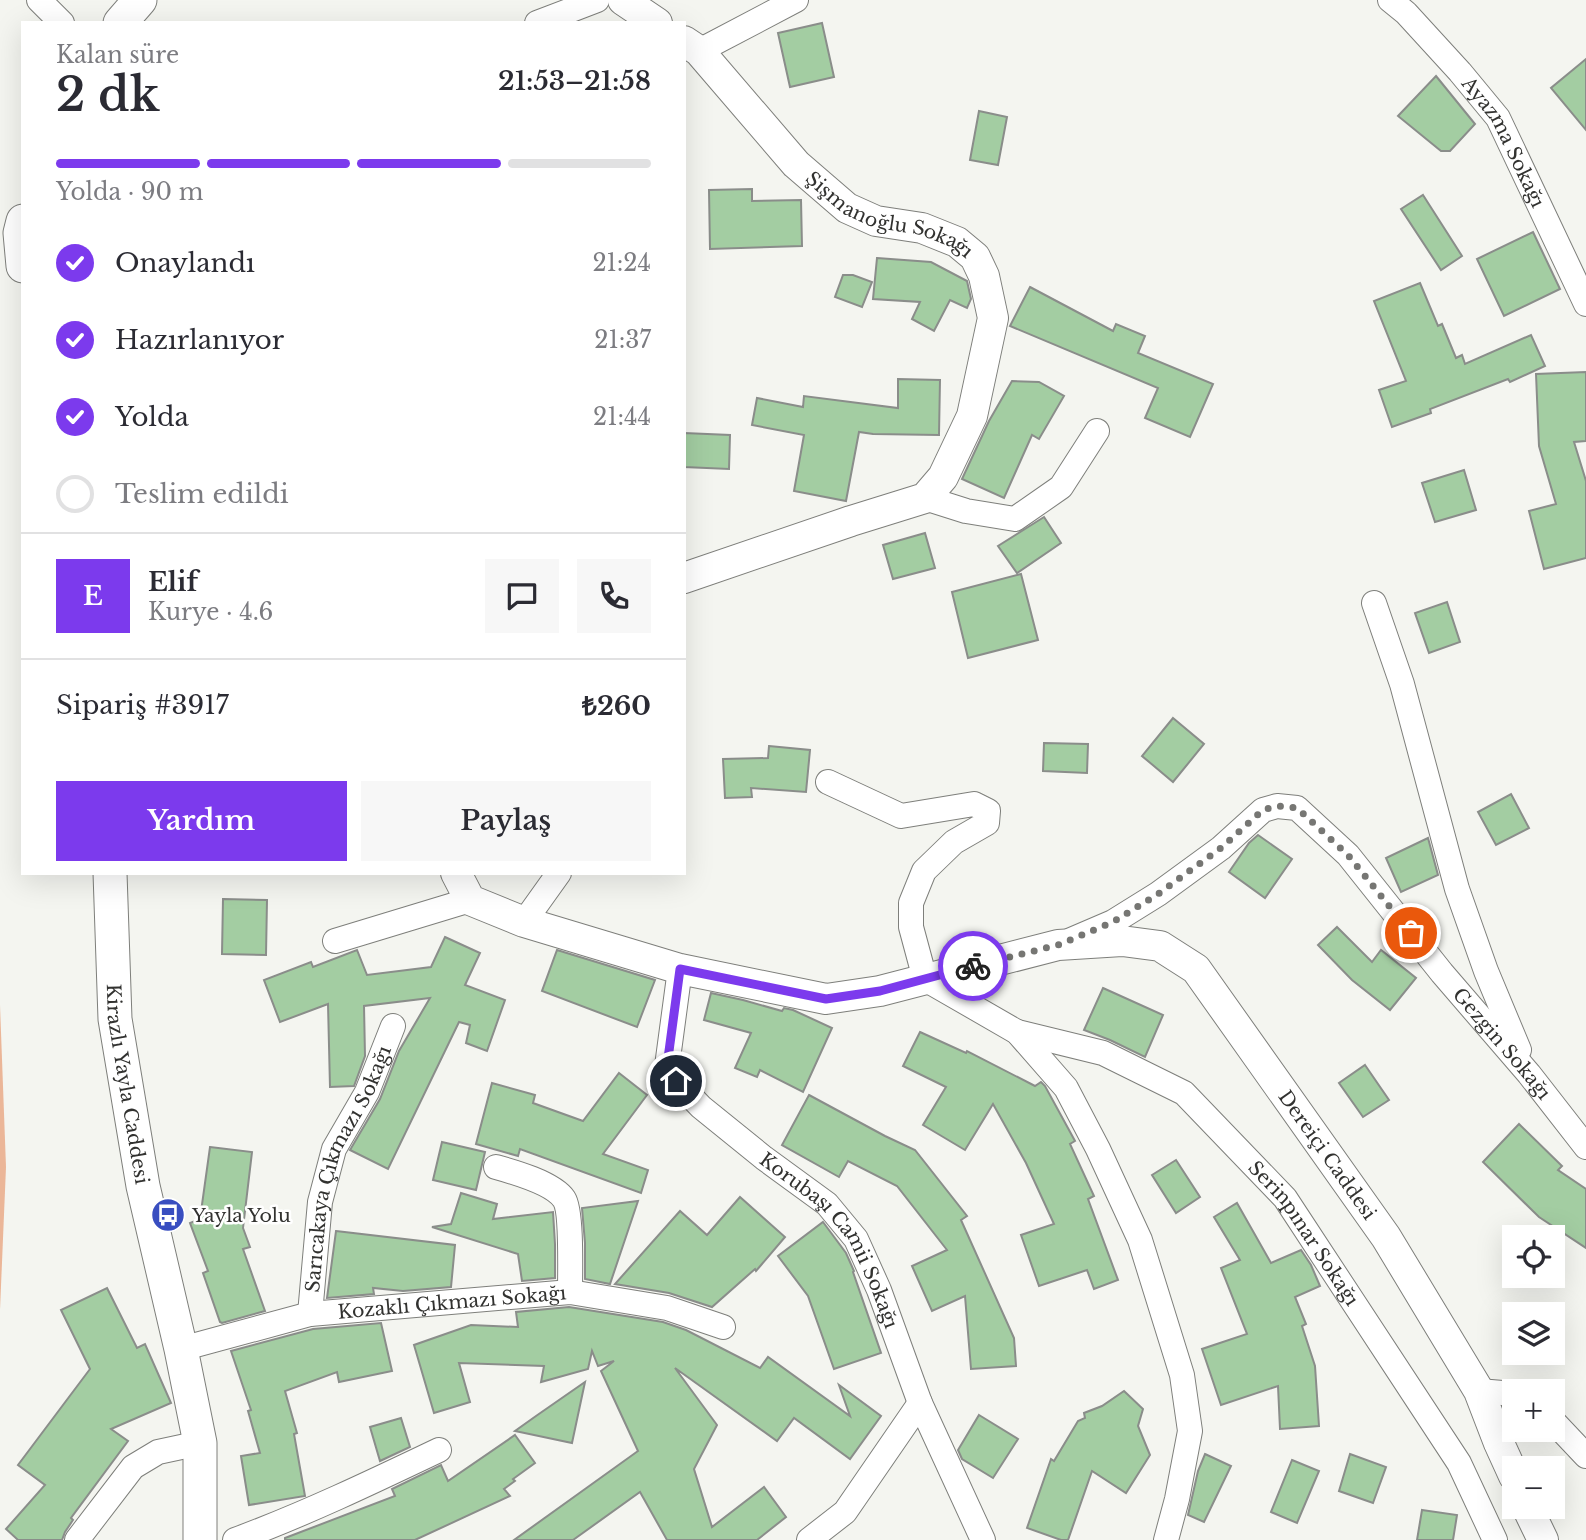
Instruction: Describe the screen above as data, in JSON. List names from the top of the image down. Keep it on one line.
{"streets":{"main road":["Kirazlı Yayla Caddesi"],"street":["Ayazma Sokağı","Şişmanoğlu Sokağı","Gezgin Sokağı","Dereiçi Caddesi","Sarıcakaya Çıkmazı Sokağı","Serinpınar Sokağı","Korubaşı Camii Sokağı","Kozaklı Çıkmazı Sokağı"]},"crossings":[["Gezgin Sokağı","Dereiçi Caddesi"],["Kirazlı Yayla Caddesi","Kozaklı Çıkmazı Sokağı"],["Sarıcakaya Çıkmazı Sokağı","Kozaklı Çıkmazı Sokağı"]],"places":{"bus stop":["Yayla Yolu"]},"page":{"heading":["2 dk","Kalan süre","21:53–21:58"],"panel":["Elif","Kurye · 4.6","Sipariş #3917","₺260"],"bar":"Yolda · 90 m","list":[["Onaylandı","21:24"],["Hazırlanıyor","21:37"],["Yolda","21:44"],"Teslim edildi"],"round":"E","buttons":["Yardım","Paylaş"],"map_buttons":["+","−"]}}
